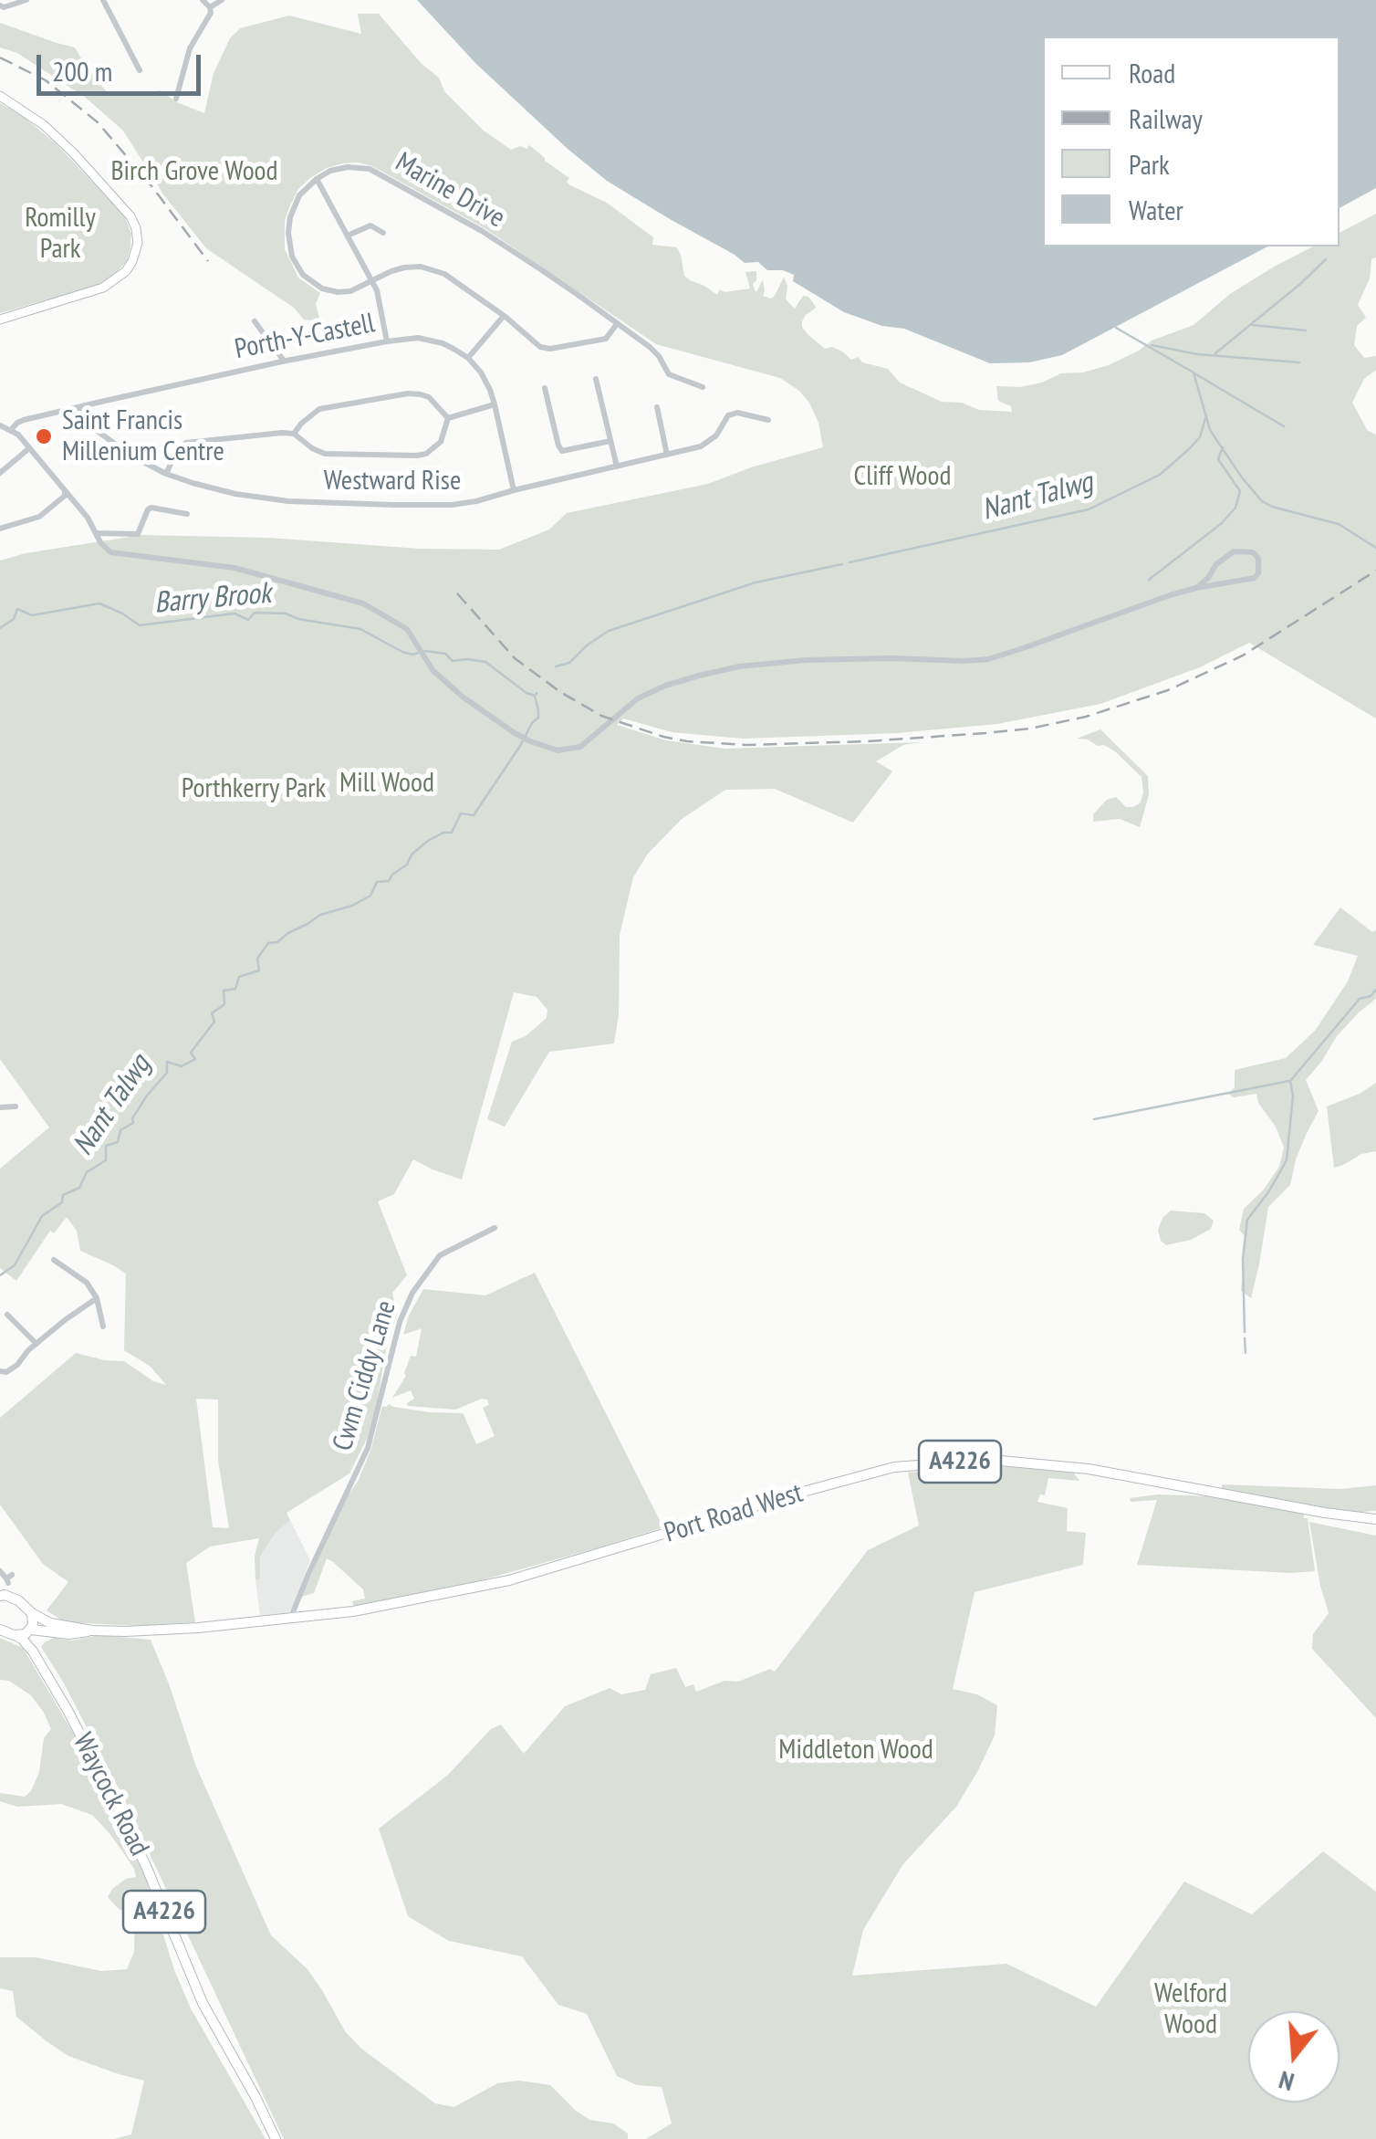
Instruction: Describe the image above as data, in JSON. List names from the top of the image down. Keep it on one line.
{"streets":{"main road":["A4226","Port Road West","Waycock Road"],"street":["Marine Drive","Porth-Y-Castell","Westward Rise","Cwm Ciddy Lane"]},"crossings":[["Porth-Y-Castell","Westward Rise"],["Cwm Ciddy Lane","Port Road West"],["Port Road West","Waycock Road"]],"water":["Nant Talwg","Barry Brook"],"parks":["Birch Grove Wood","Romilly Park","Cliff Wood","Mill Wood","Porthkerry Park","Middleton Wood","Welford Wood"],"places":["Saint Francis Millenium Centre"],"legend":["Road","Railway","Park","Water"],"scale_bar":"200 m","north":"bottom"}
